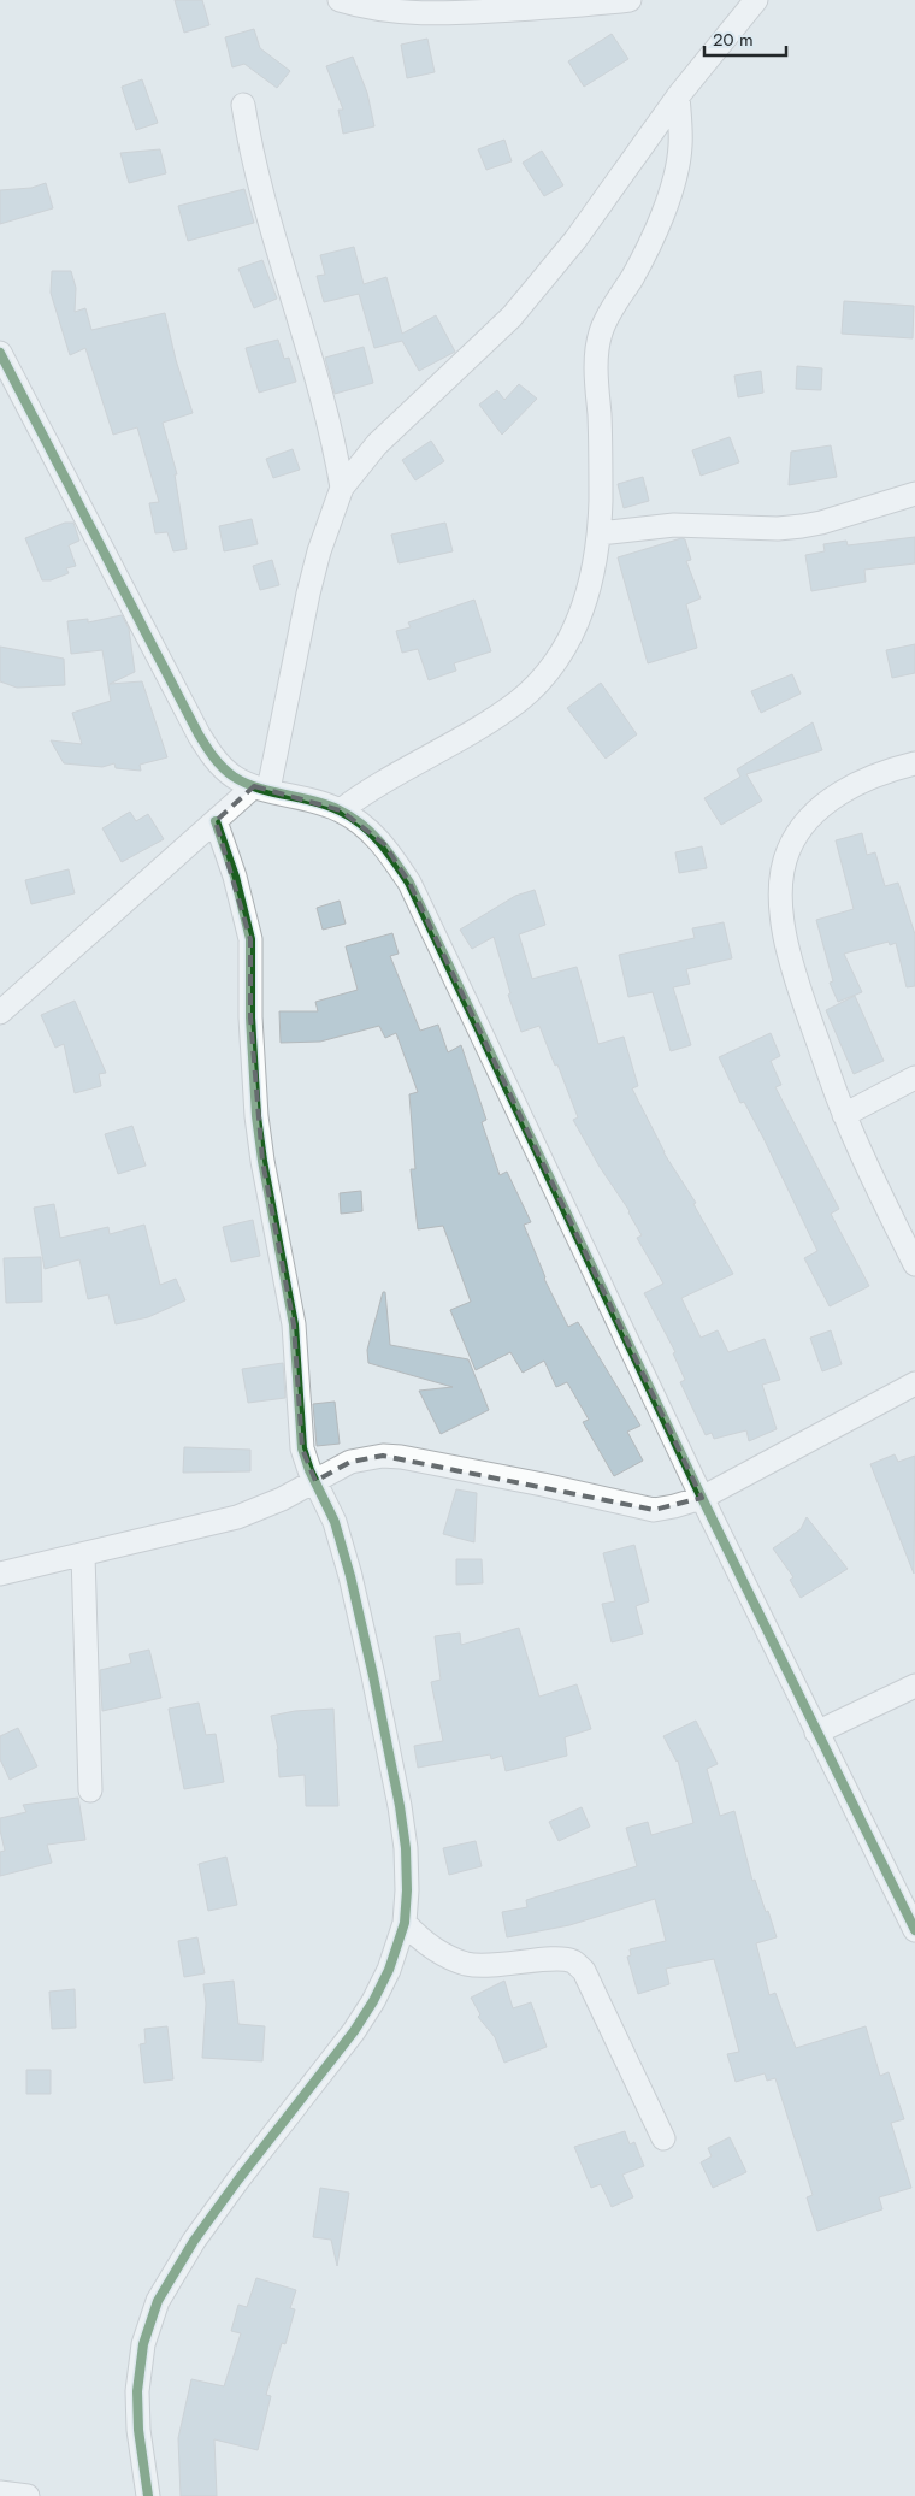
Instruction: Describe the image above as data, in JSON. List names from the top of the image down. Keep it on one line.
{"scale_bar":"20 m"}
